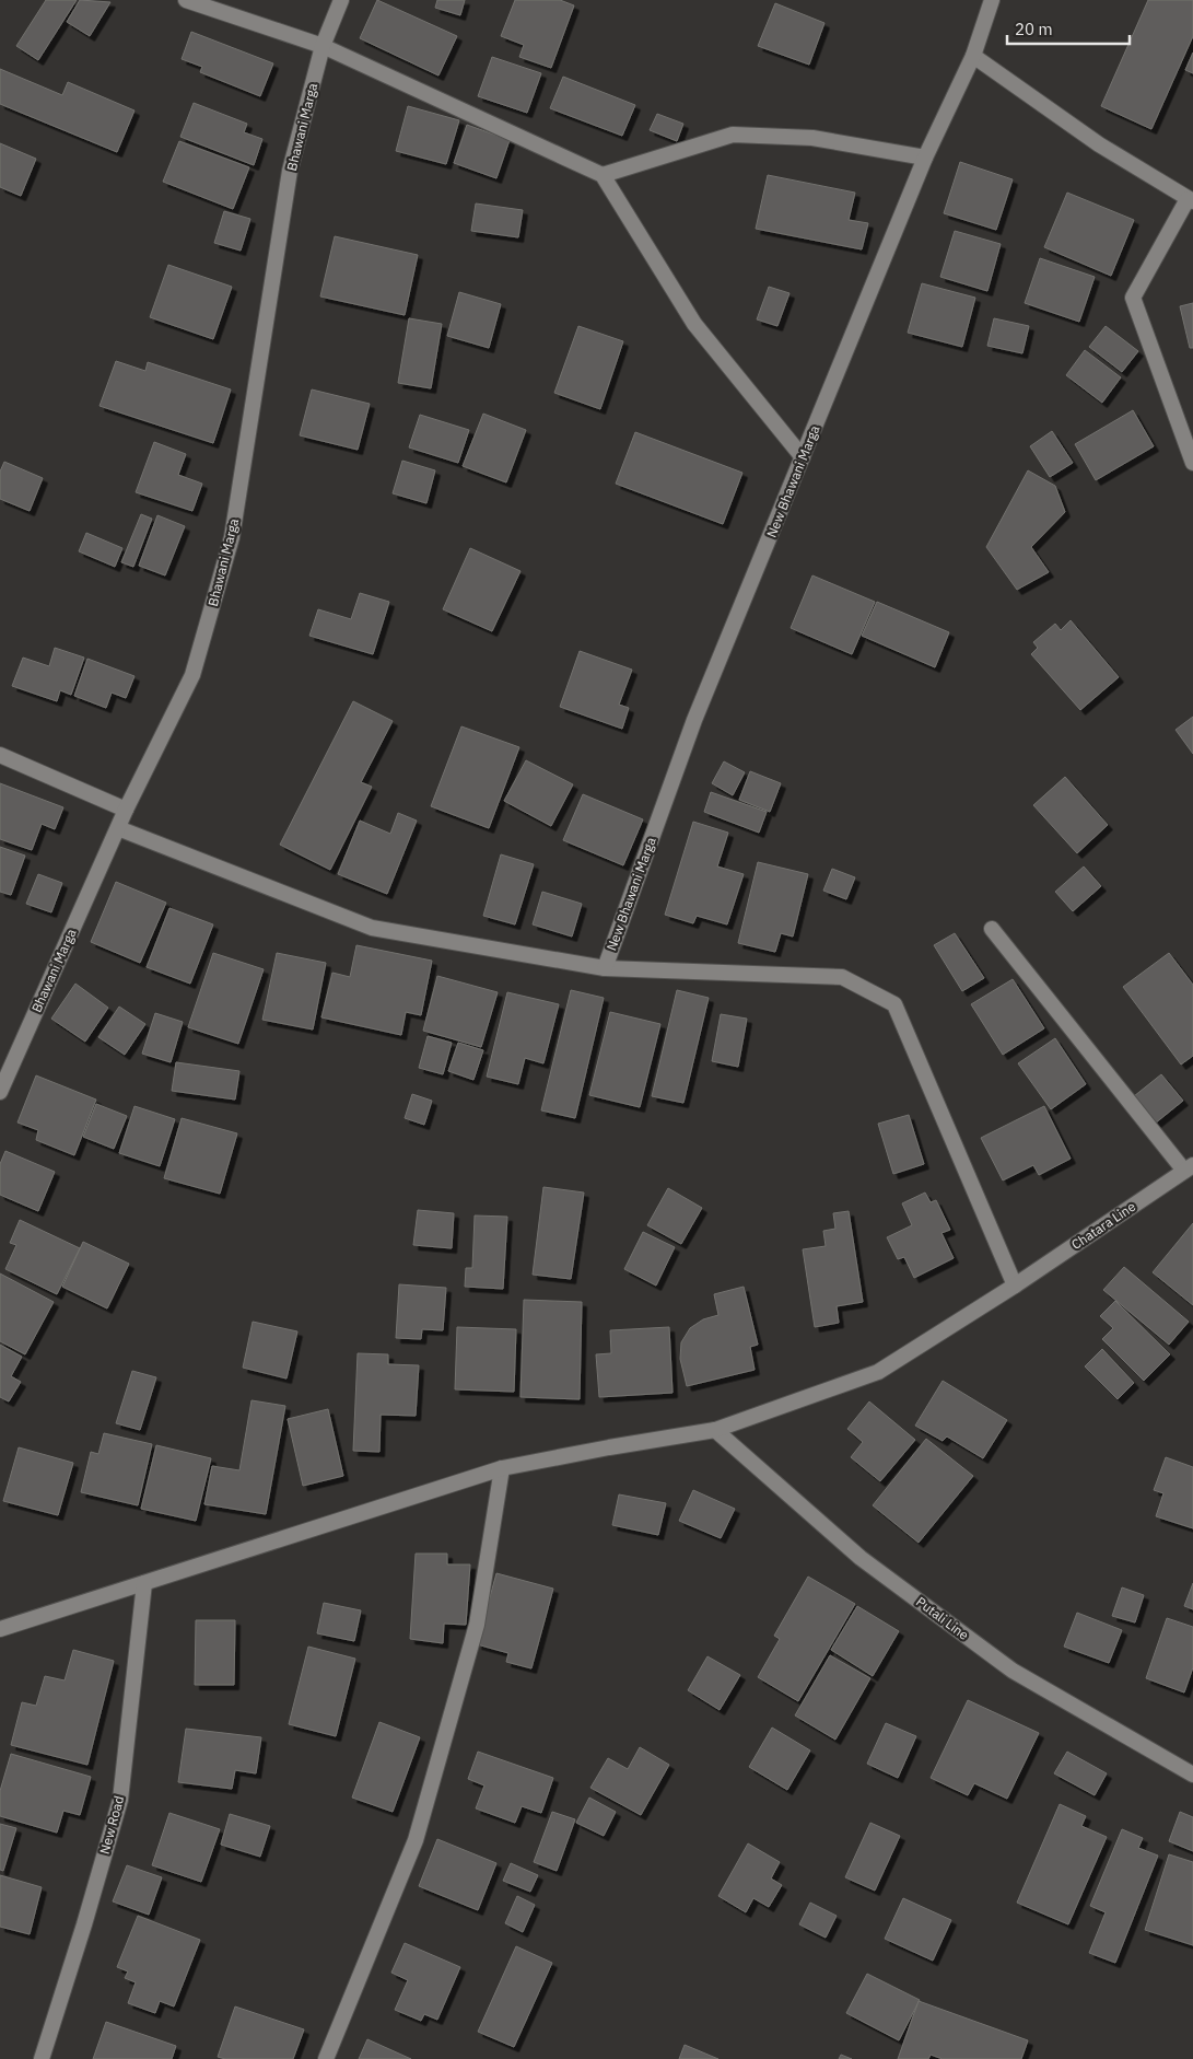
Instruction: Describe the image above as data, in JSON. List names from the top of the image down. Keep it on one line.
{"streets":{"street":["Bhawani Marga","New Bhawani Marga","Chatara Line","Putali Line","New Road"]},"crossings":[["Chatara Line","Putali Line"],["Chatara Line","New Road"]],"scale_bar":"20 m"}
